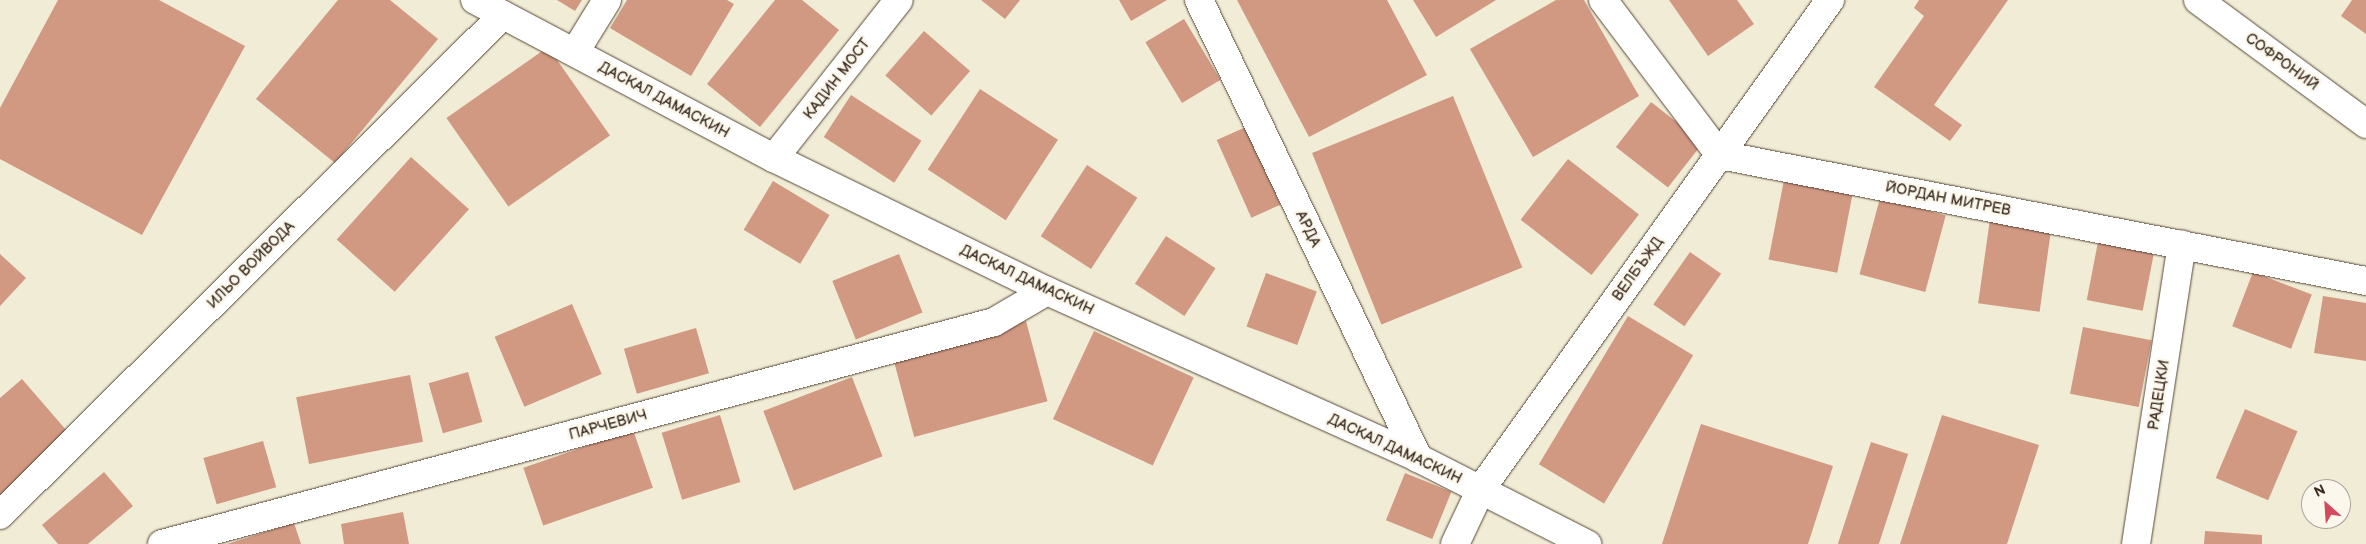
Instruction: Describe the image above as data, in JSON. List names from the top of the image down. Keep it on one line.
{"streets":{"street":["СОФРОНИЙ","КАДИН МОСТ","ДАСКАЛ ДАМАСКИН","ЙОРДАН МИТРЕВ","АРДА","ИЛЬО ВОЙВОДА","ВЕЛБЪЖД","РАДЕЦКИ","ПАРЧЕВИЧ"]},"crossings":[["КАДИН МОСТ","ДАСКАЛ ДАМАСКИН"],["ДАСКАЛ ДАМАСКИН","АРДА"],["ДАСКАЛ ДАМАСКИН","ИЛЬО ВОЙВОДА"],["ДАСКАЛ ДАМАСКИН","ВЕЛБЪЖД"],["ДАСКАЛ ДАМАСКИН","ПАРЧЕВИЧ"],["ЙОРДАН МИТРЕВ","ВЕЛБЪЖД"],["ЙОРДАН МИТРЕВ","РАДЕЦКИ"]],"north":"top left"}
